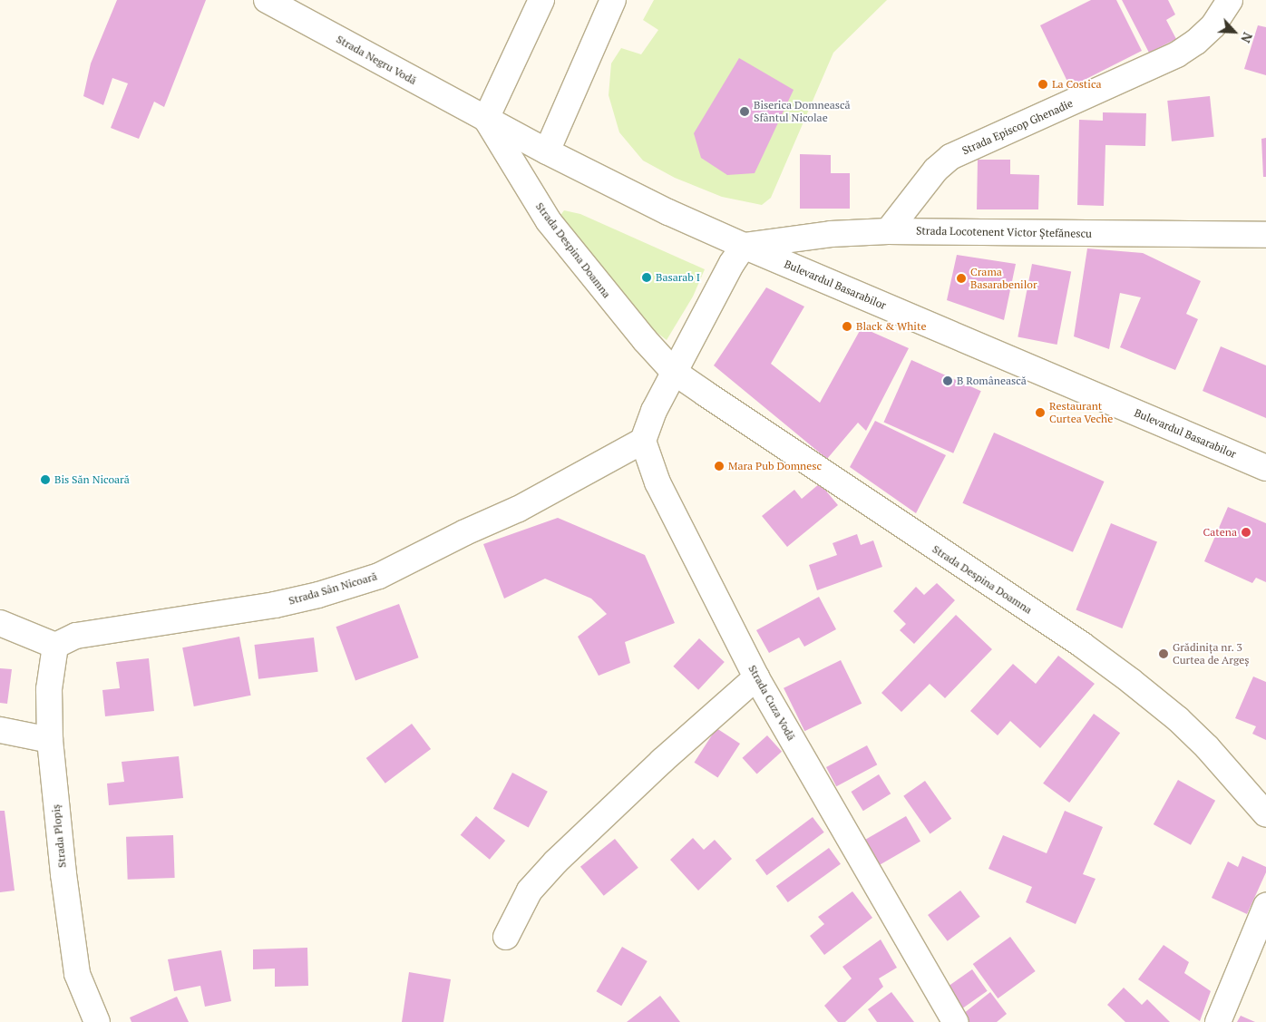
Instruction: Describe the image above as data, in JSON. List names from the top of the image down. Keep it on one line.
{"streets":{"street":["Strada Negru Vodă","Strada Episcop Ghenadie","Strada Locotenent Victor Ștefănescu","Strada Despina Doamna","Bulevardul Basarabilor","Strada Sân Nicoară","Strada Cuza Vodă","Strada Plopiș"]},"crossings":[["Strada Negru Vodă","Strada Despina Doamna"],["Strada Negru Vodă","Bulevardul Basarabilor"],["Strada Episcop Ghenadie","Strada Locotenent Victor Ștefănescu"],["Strada Locotenent Victor Ștefănescu","Bulevardul Basarabilor"],["Strada Despina Doamna","Bulevardul Basarabilor"],["Strada Sân Nicoară","Strada Cuza Vodă"],["Strada Sân Nicoară","Strada Plopiș"]],"places":["La Costica","Biserica Domnească Sfântul Nicolae","Basarab I","Crama Basarabenilor","Black & White","B Românească","Restaurant Curtea Veche","Mara Pub Domnesc","Bis Săn Nicoară","Catena","Grădinița nr. 3 Curtea de Argeș"],"north":"bottom right"}
